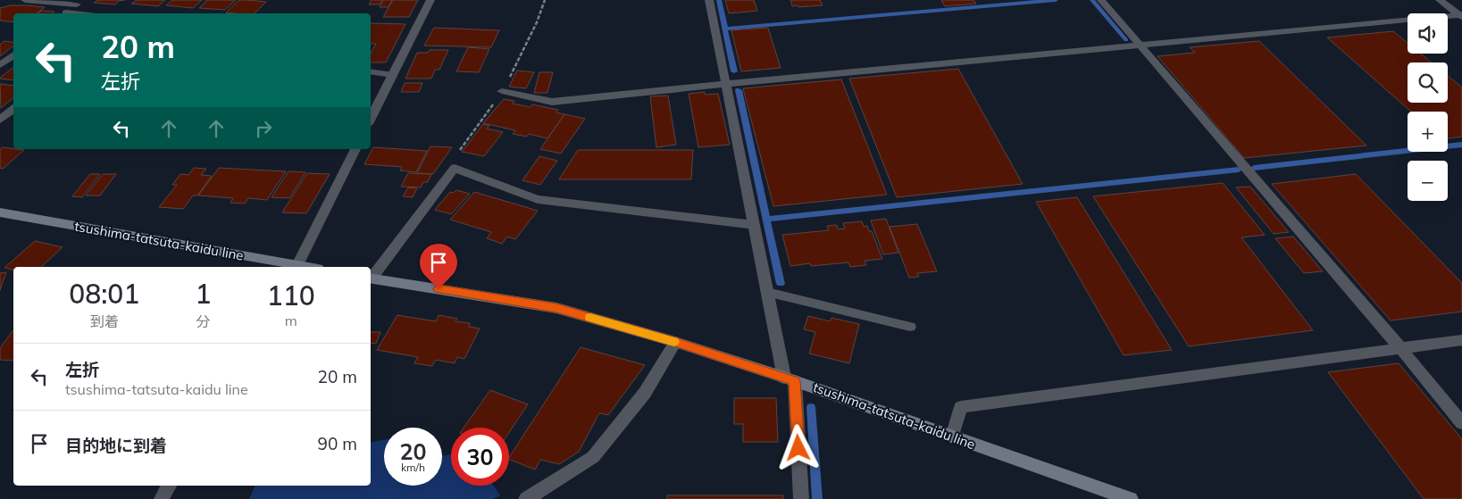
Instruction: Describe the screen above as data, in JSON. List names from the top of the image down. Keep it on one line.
{"streets":{"main road":["tsushima-tatsuta-kaidu line"]},"page":{"map_buttons":["+","−"],"turn":["20 m","左折"],"eta":["08:01","到着","1","分","110","m"],"list":[{"name":"左折","note":"tsushima-tatsuta-kaidu line","value":"20 m"},{"name":"目的地に到着","value":"90 m"}],"speed":"20 km/h","limit":"30"}}
